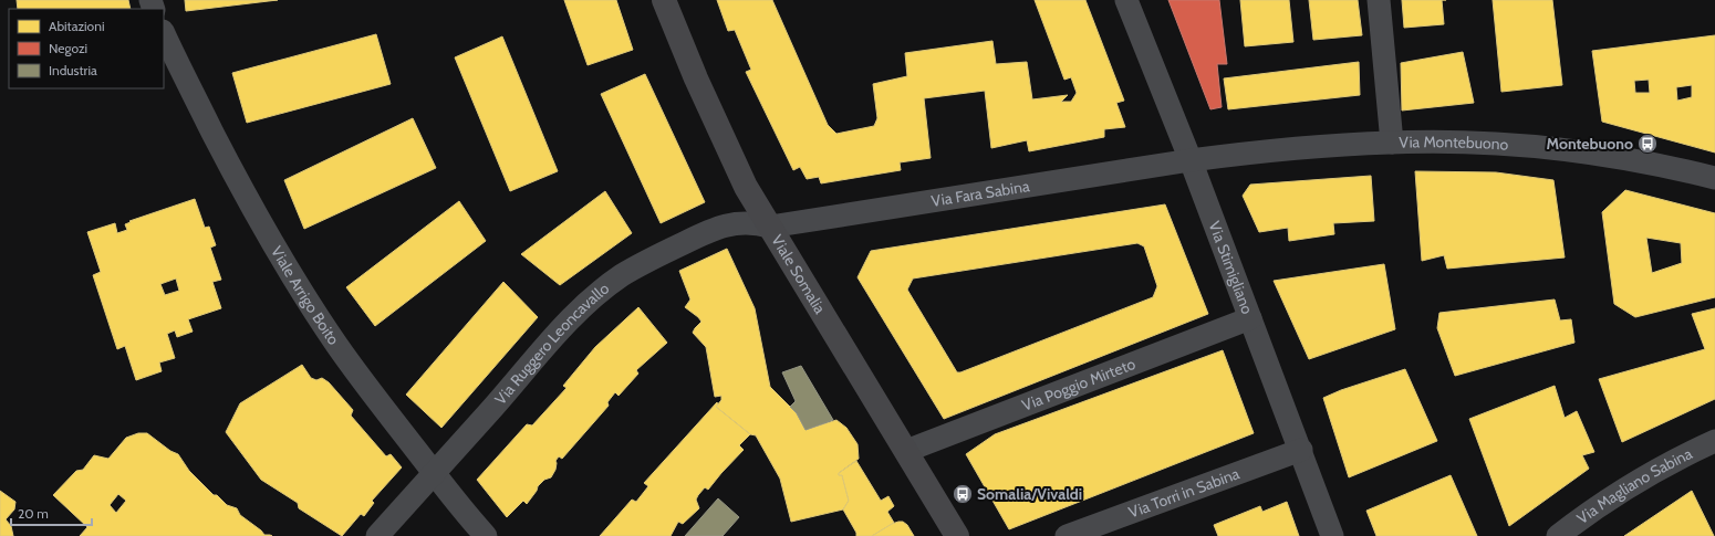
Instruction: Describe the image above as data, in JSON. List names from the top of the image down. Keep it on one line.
{"streets":{"main road":["Viale Somalia"],"street":["Via Montebuono","Via Fara Sabina","Via Stimigliano","Viale Arrigo Boito","Via Ruggero Leoncavallo","Via Poggio Mirteto","Via Magliano Sabina","Via Torri in Sabina"]},"crossings":[["Via Montebuono","Via Fara Sabina"],["Via Montebuono","Via Stimigliano"],["Via Fara Sabina","Via Stimigliano"],["Via Fara Sabina","Viale Somalia"],["Via Fara Sabina","Via Ruggero Leoncavallo"],["Via Stimigliano","Via Poggio Mirteto"],["Via Stimigliano","Via Torri in Sabina"],["Viale Somalia","Via Ruggero Leoncavallo"],["Viale Somalia","Via Poggio Mirteto"],["Viale Arrigo Boito","Via Ruggero Leoncavallo"]],"places":{"bus stop":["Montebuono","Somalia/Vivaldi"]},"legend":["Abitazioni","Negozi","Industria"],"scale_bar":"20 m"}
